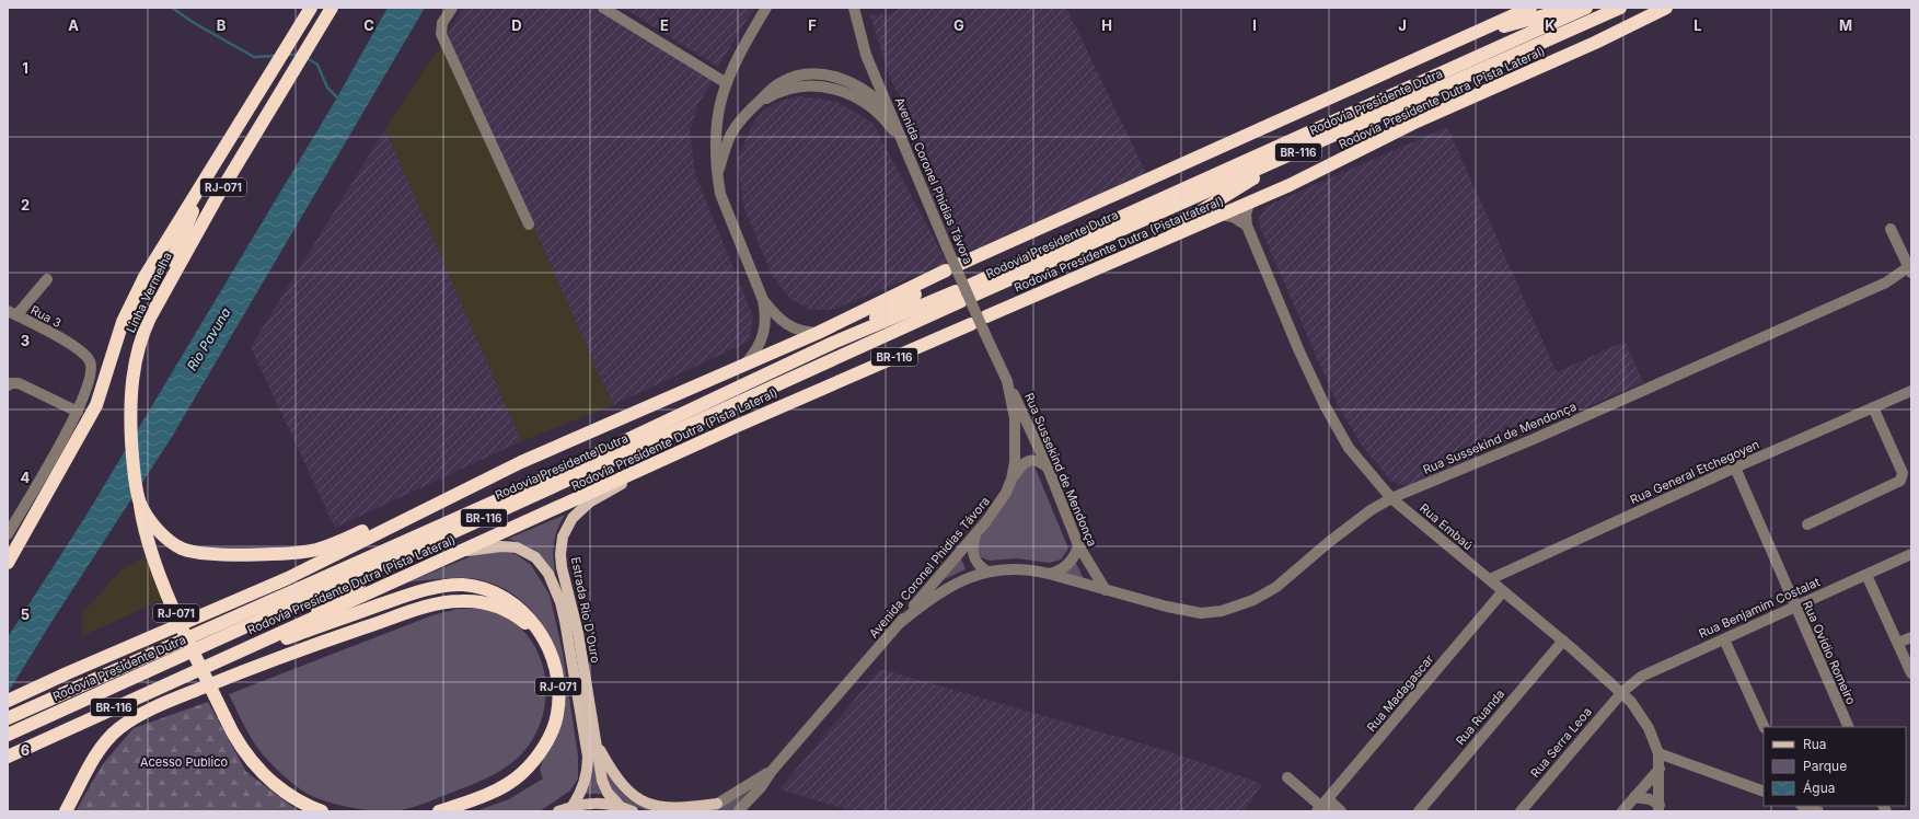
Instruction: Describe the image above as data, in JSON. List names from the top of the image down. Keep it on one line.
{"streets":{"highway":["Rodovia Presidente Dutra (Pista Lateral)","Rodovia Presidente Dutra","BR-116","RJ-071","Linha Vermelha"],"main road":["Estrada Rio D'Ouro"],"street":["Avenida Coronel Phidias Távora","Rua 3","Rua Sussekind de Mendonça","Rua General Etchegoyen","Rua Embaú","Rua Benjamim Costalat","Rua Ovídio Romeiro","Rua Madagascar","Rua Ruanda","Rua Serra Leoa"]},"crossings":[["Rodovia Presidente Dutra (Pista Lateral)","RJ-071"],["Rodovia Presidente Dutra (Pista Lateral)","Rua Embaú"],["Rodovia Presidente Dutra (Pista Lateral)","Estrada Rio D'Ouro"],["Rodovia Presidente Dutra","BR-116"],["Avenida Coronel Phidias Távora","Rua Sussekind de Mendonça"],["Rua Sussekind de Mendonça","Rua Embaú"],["Rua General Etchegoyen","Rua Embaú"],["Rua General Etchegoyen","Rua Ovídio Romeiro"],["Rua Embaú","Rua Benjamim Costalat"],["Rua Embaú","Rua Madagascar"],["Rua Embaú","Rua Ruanda"],["Rua Embaú","Rua Serra Leoa"],["Rua Benjamim Costalat","Rua Ovídio Romeiro"],["Rua Benjamim Costalat","Rua Serra Leoa"]],"water":["Rio Pavuna"],"parks":["Acesso Publico"],"legend":["Rua","Parque","Água"],"grid":{"columns":["A","B","C","D","E","F","G","H","I","J","K","L","M"],"rows":["1","2","3","4","5","6"]}}
